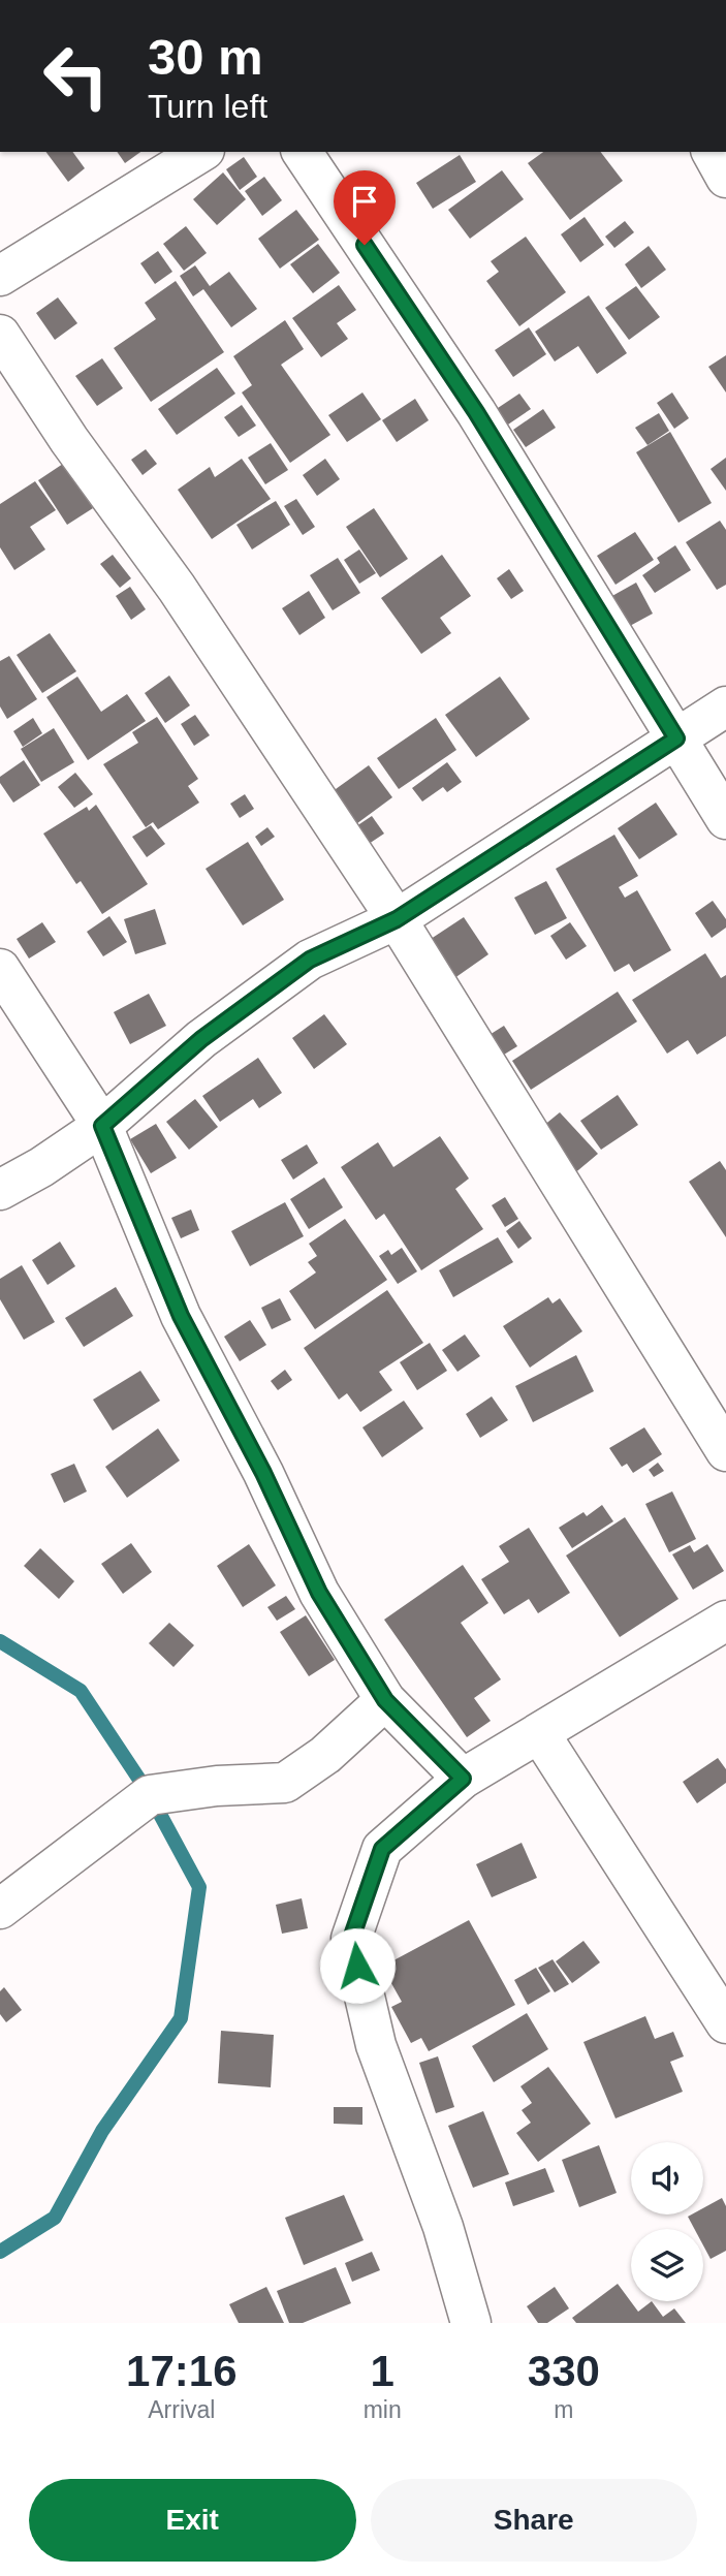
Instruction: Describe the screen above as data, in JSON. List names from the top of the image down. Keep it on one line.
{"page":{"turn":["30 m","Turn left"],"eta":["17:16","Arrival","1","min","330","m"],"buttons":["Exit","Share"]}}
